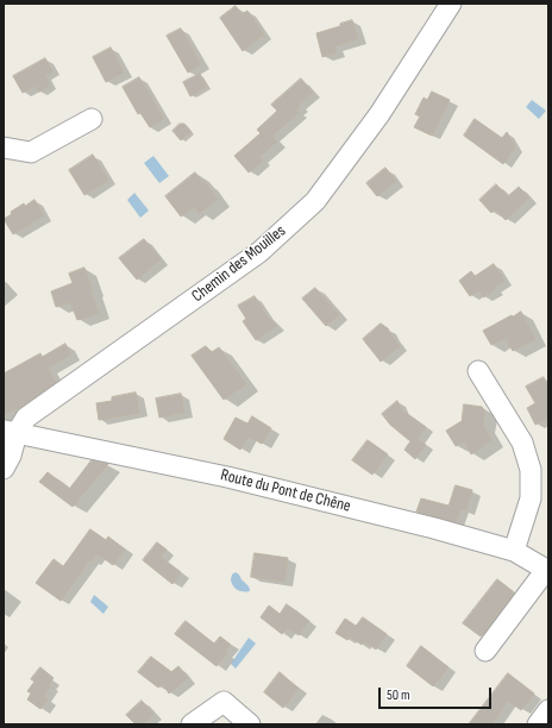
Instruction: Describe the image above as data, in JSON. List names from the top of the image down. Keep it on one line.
{"streets":{"street":["Chemin des Mouilles","Route du Pont de Chêne"]},"crossings":[["Chemin des Mouilles","Route du Pont de Chêne"]],"scale_bar":"50 m"}
